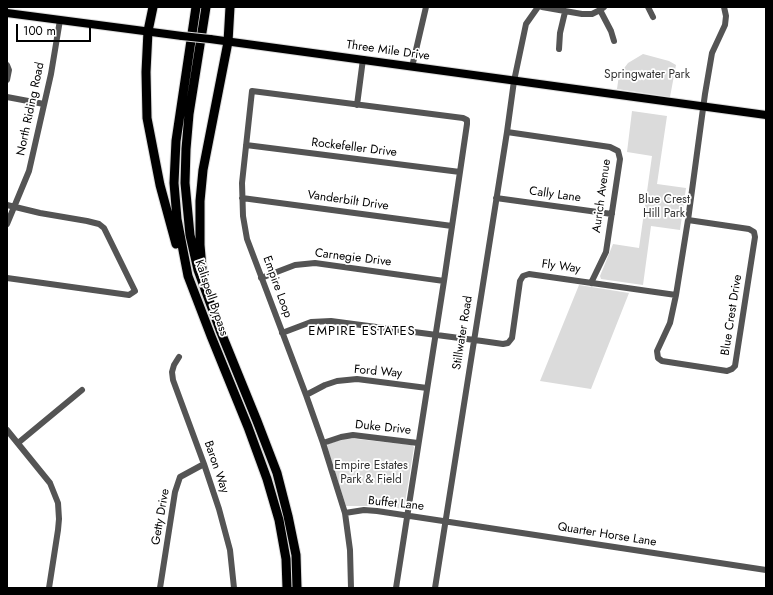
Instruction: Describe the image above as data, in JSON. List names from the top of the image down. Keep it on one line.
{"streets":{"highway":["Kalispell Bypass"],"main road":["Three Mile Drive"],"street":["North Riding Road","Rockefeller Drive","Cally Lane","Aurich Avenue","Vanderbilt Drive","Carnegie Drive","Fly Way","Empire Loop","Blue Crest Drive","Stillwater Road","Ford Way","Duke Drive","Baron Way","Buffet Lane","Getty Drive","Quarter Horse Lane"]},"crossings":[["Three Mile Drive","North Riding Road"],["Three Mile Drive","Blue Crest Drive"],["Three Mile Drive","Stillwater Road"],["Rockefeller Drive","Empire Loop"],["Cally Lane","Aurich Avenue"],["Cally Lane","Stillwater Road"],["Aurich Avenue","Fly Way"],["Aurich Avenue","Stillwater Road"],["Vanderbilt Drive","Empire Loop"],["Carnegie Drive","Empire Loop"],["Fly Way","Blue Crest Drive"],["Fly Way","Stillwater Road"],["Empire Loop","Ford Way"],["Empire Loop","Duke Drive"],["Empire Loop","Buffet Lane"],["Stillwater Road","Buffet Lane"],["Stillwater Road","Quarter Horse Lane"],["Baron Way","Getty Drive"],["Buffet Lane","Quarter Horse Lane"]],"districts":["EMPIRE ESTATES"],"parks":["Springwater Park","Blue Crest Hill Park","Empire Estates Park & Field"],"scale_bar":"100 m"}
